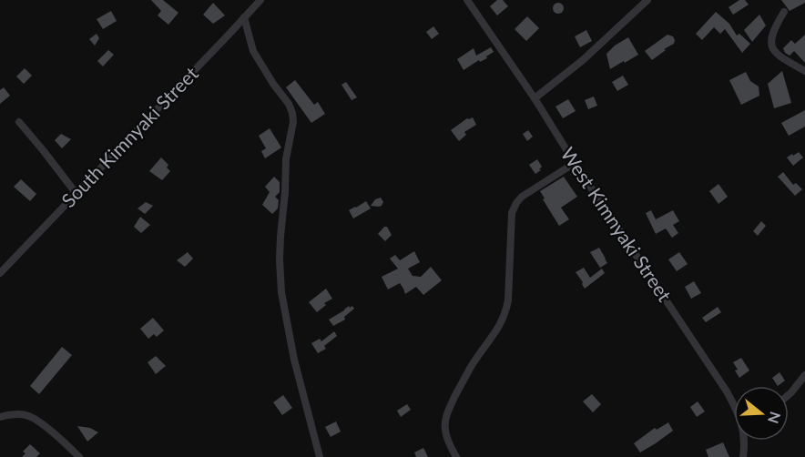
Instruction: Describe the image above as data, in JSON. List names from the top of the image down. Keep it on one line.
{"streets":{"street":["South Kimnyaki Street","West Kimnyaki Street"]},"north":"right"}
